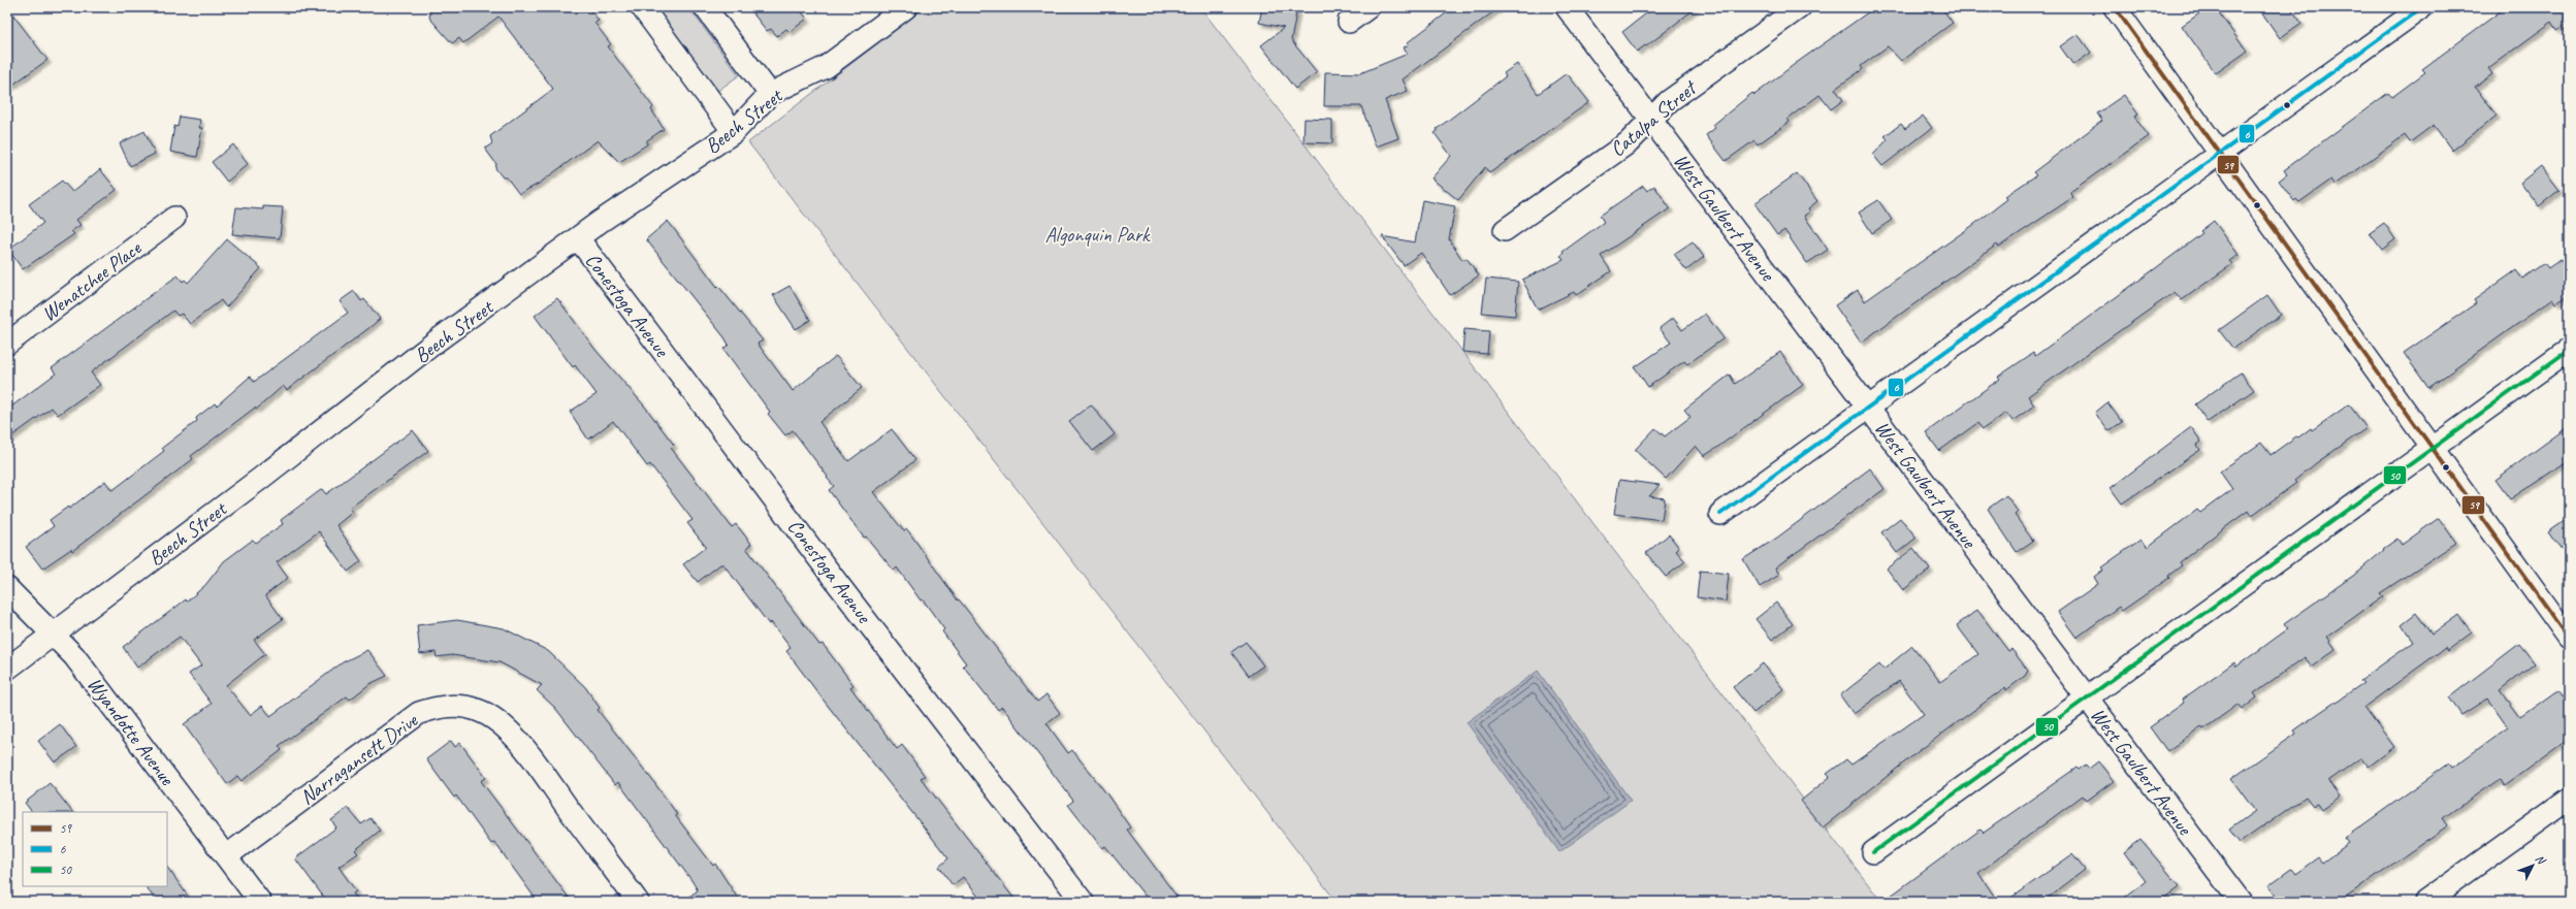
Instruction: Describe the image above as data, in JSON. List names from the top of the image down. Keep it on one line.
{"streets":{"street":["Catalpa Street","Beech Street","West Gaulbert Avenue","Wenatchee Place","Conestoga Avenue","Wyandotte Avenue","Narragansett Drive"]},"crossings":[["Catalpa Street","West Gaulbert Avenue"],["Beech Street","Conestoga Avenue"],["Beech Street","Wyandotte Avenue"],["Wyandotte Avenue","Narragansett Drive"]],"parks":["Algonquin Park"],"lines":["transit line 59","transit line 6","transit line 50"],"legend":["59","6","50"],"north":"top right"}
